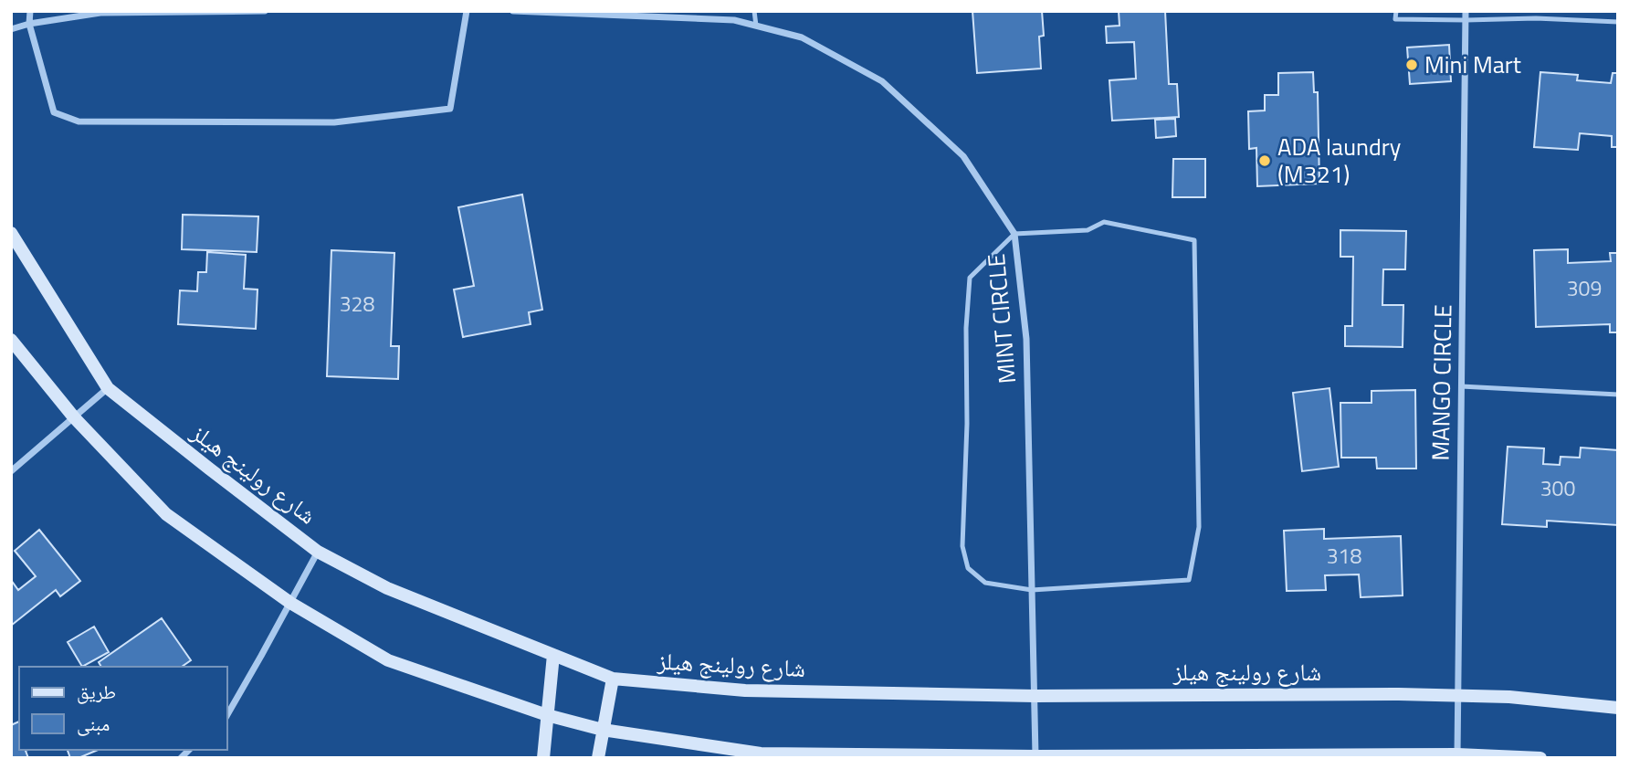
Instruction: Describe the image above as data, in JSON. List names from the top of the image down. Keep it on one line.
{"streets":{"main road":["شارع رولينج هيلز"],"street":["MINT CIRCLE","MANGO CIRCLE"]},"crossings":[["MINT CIRCLE","شارع رولينج هيلز"],["MANGO CIRCLE","شارع رولينج هيلز"]],"places":["Mini Mart","ADA laundry (M321)"],"house_numbers":["309","328","300","318"],"legend":["طريق","مبنى"]}
